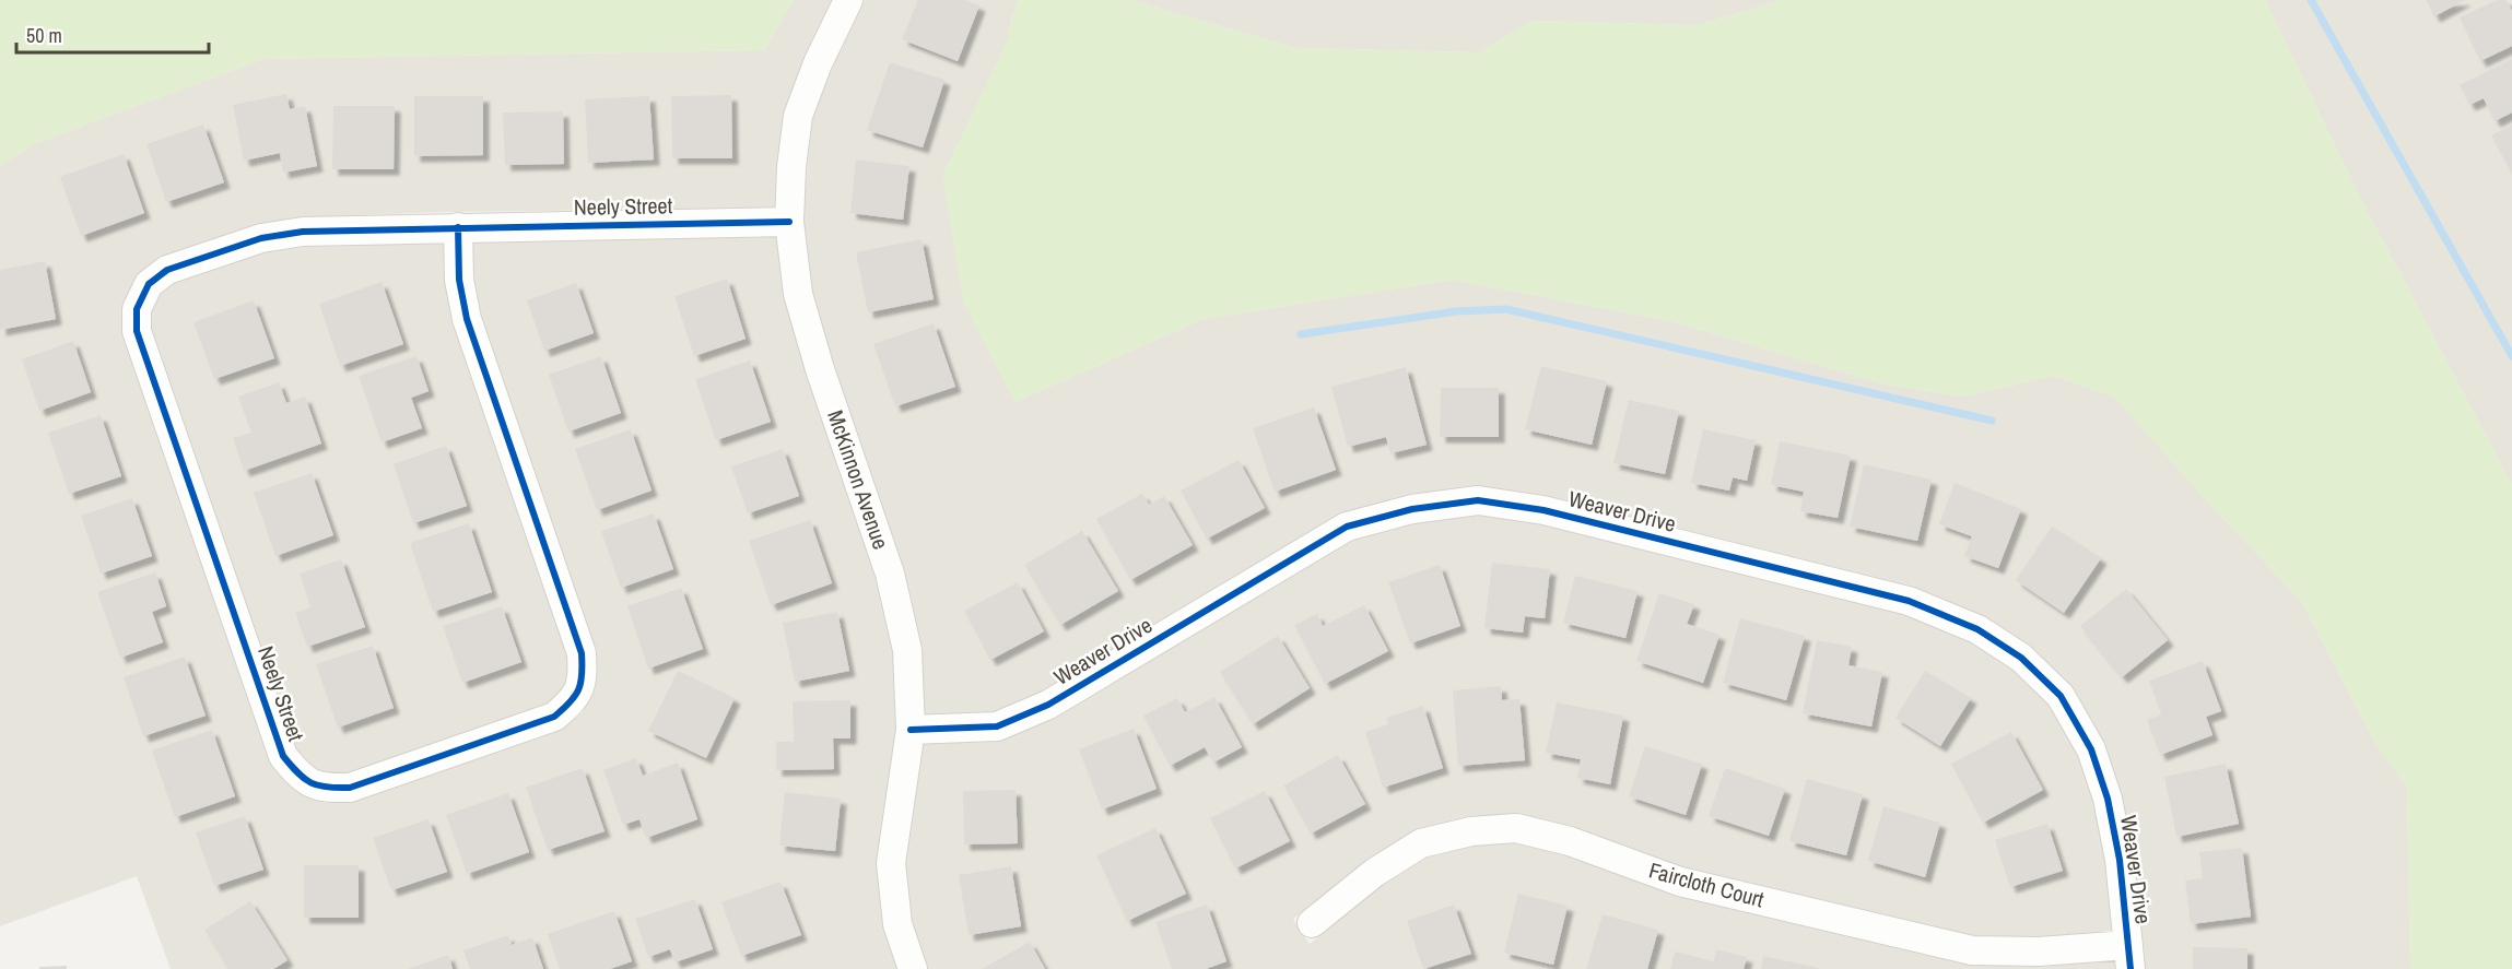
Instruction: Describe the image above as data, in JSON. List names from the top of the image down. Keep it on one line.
{"streets":{"street":["Neely Street","McKinnon Avenue","Weaver Drive","Faircloth Court"]},"crossings":[["Neely Street","McKinnon Avenue"],["McKinnon Avenue","Weaver Drive"],["Weaver Drive","Faircloth Court"]],"scale_bar":"50 m"}
